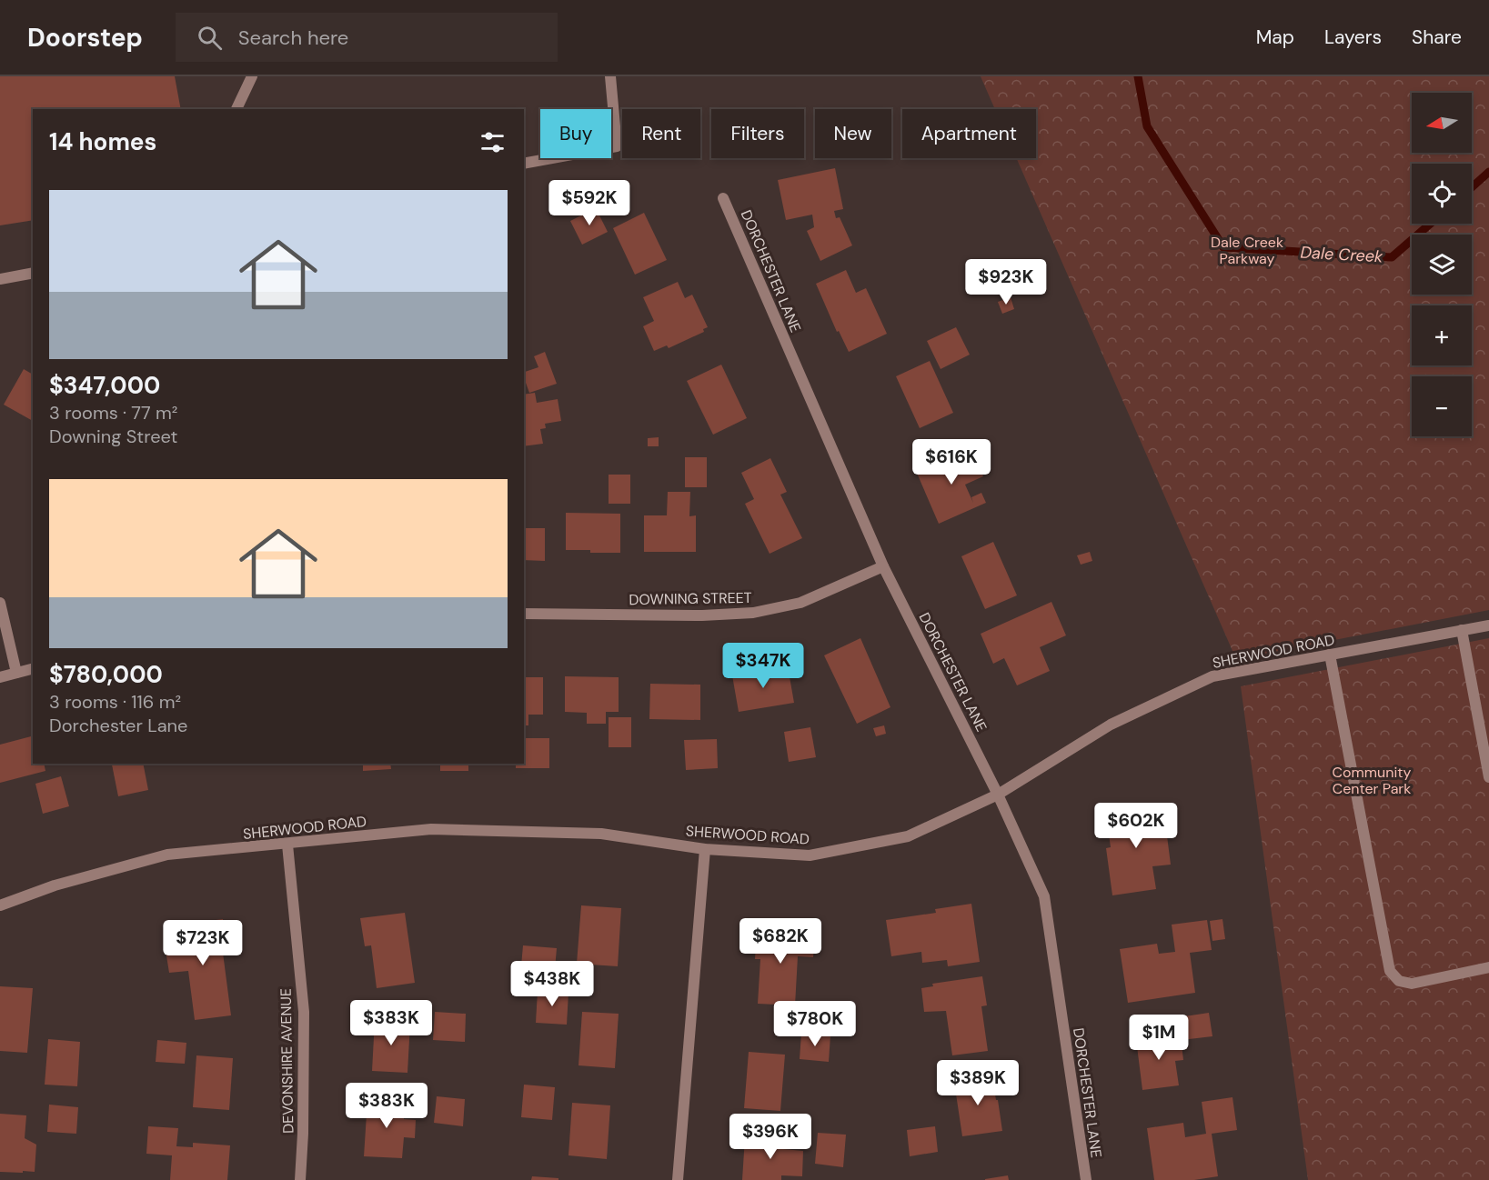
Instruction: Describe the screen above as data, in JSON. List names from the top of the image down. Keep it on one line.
{"streets":{"street":["DORCHESTER LANE","DOWNING STREET","SHERWOOD ROAD","DEVONSHIRE AVENUE"]},"crossings":[["DORCHESTER LANE","DOWNING STREET"],["DORCHESTER LANE","SHERWOOD ROAD"],["SHERWOOD ROAD","DEVONSHIRE AVENUE"]],"water":["Dale Creek"],"parks":["Dale Creek Parkway","Community Center Park"],"north":"left","page":{"header":"Doorstep","search":"Search here","nav":["Map","Layers","Share"],"map_buttons":["+","−"],"chip":["Buy","Rent","Filters","New","Apartment"],"heading":"14 homes","list":[{"name":"$347,000","note":"3 rooms · 77 m² · Downing Street"},{"name":"$780,000","note":"3 rooms · 116 m² · Dorchester Lane"}],"price":["$592K","$923K","$616K","$347K","$602K","$682K","$723K","$438K","$383K","$780K","$1M","$389K","$383K","$396K"]}}
